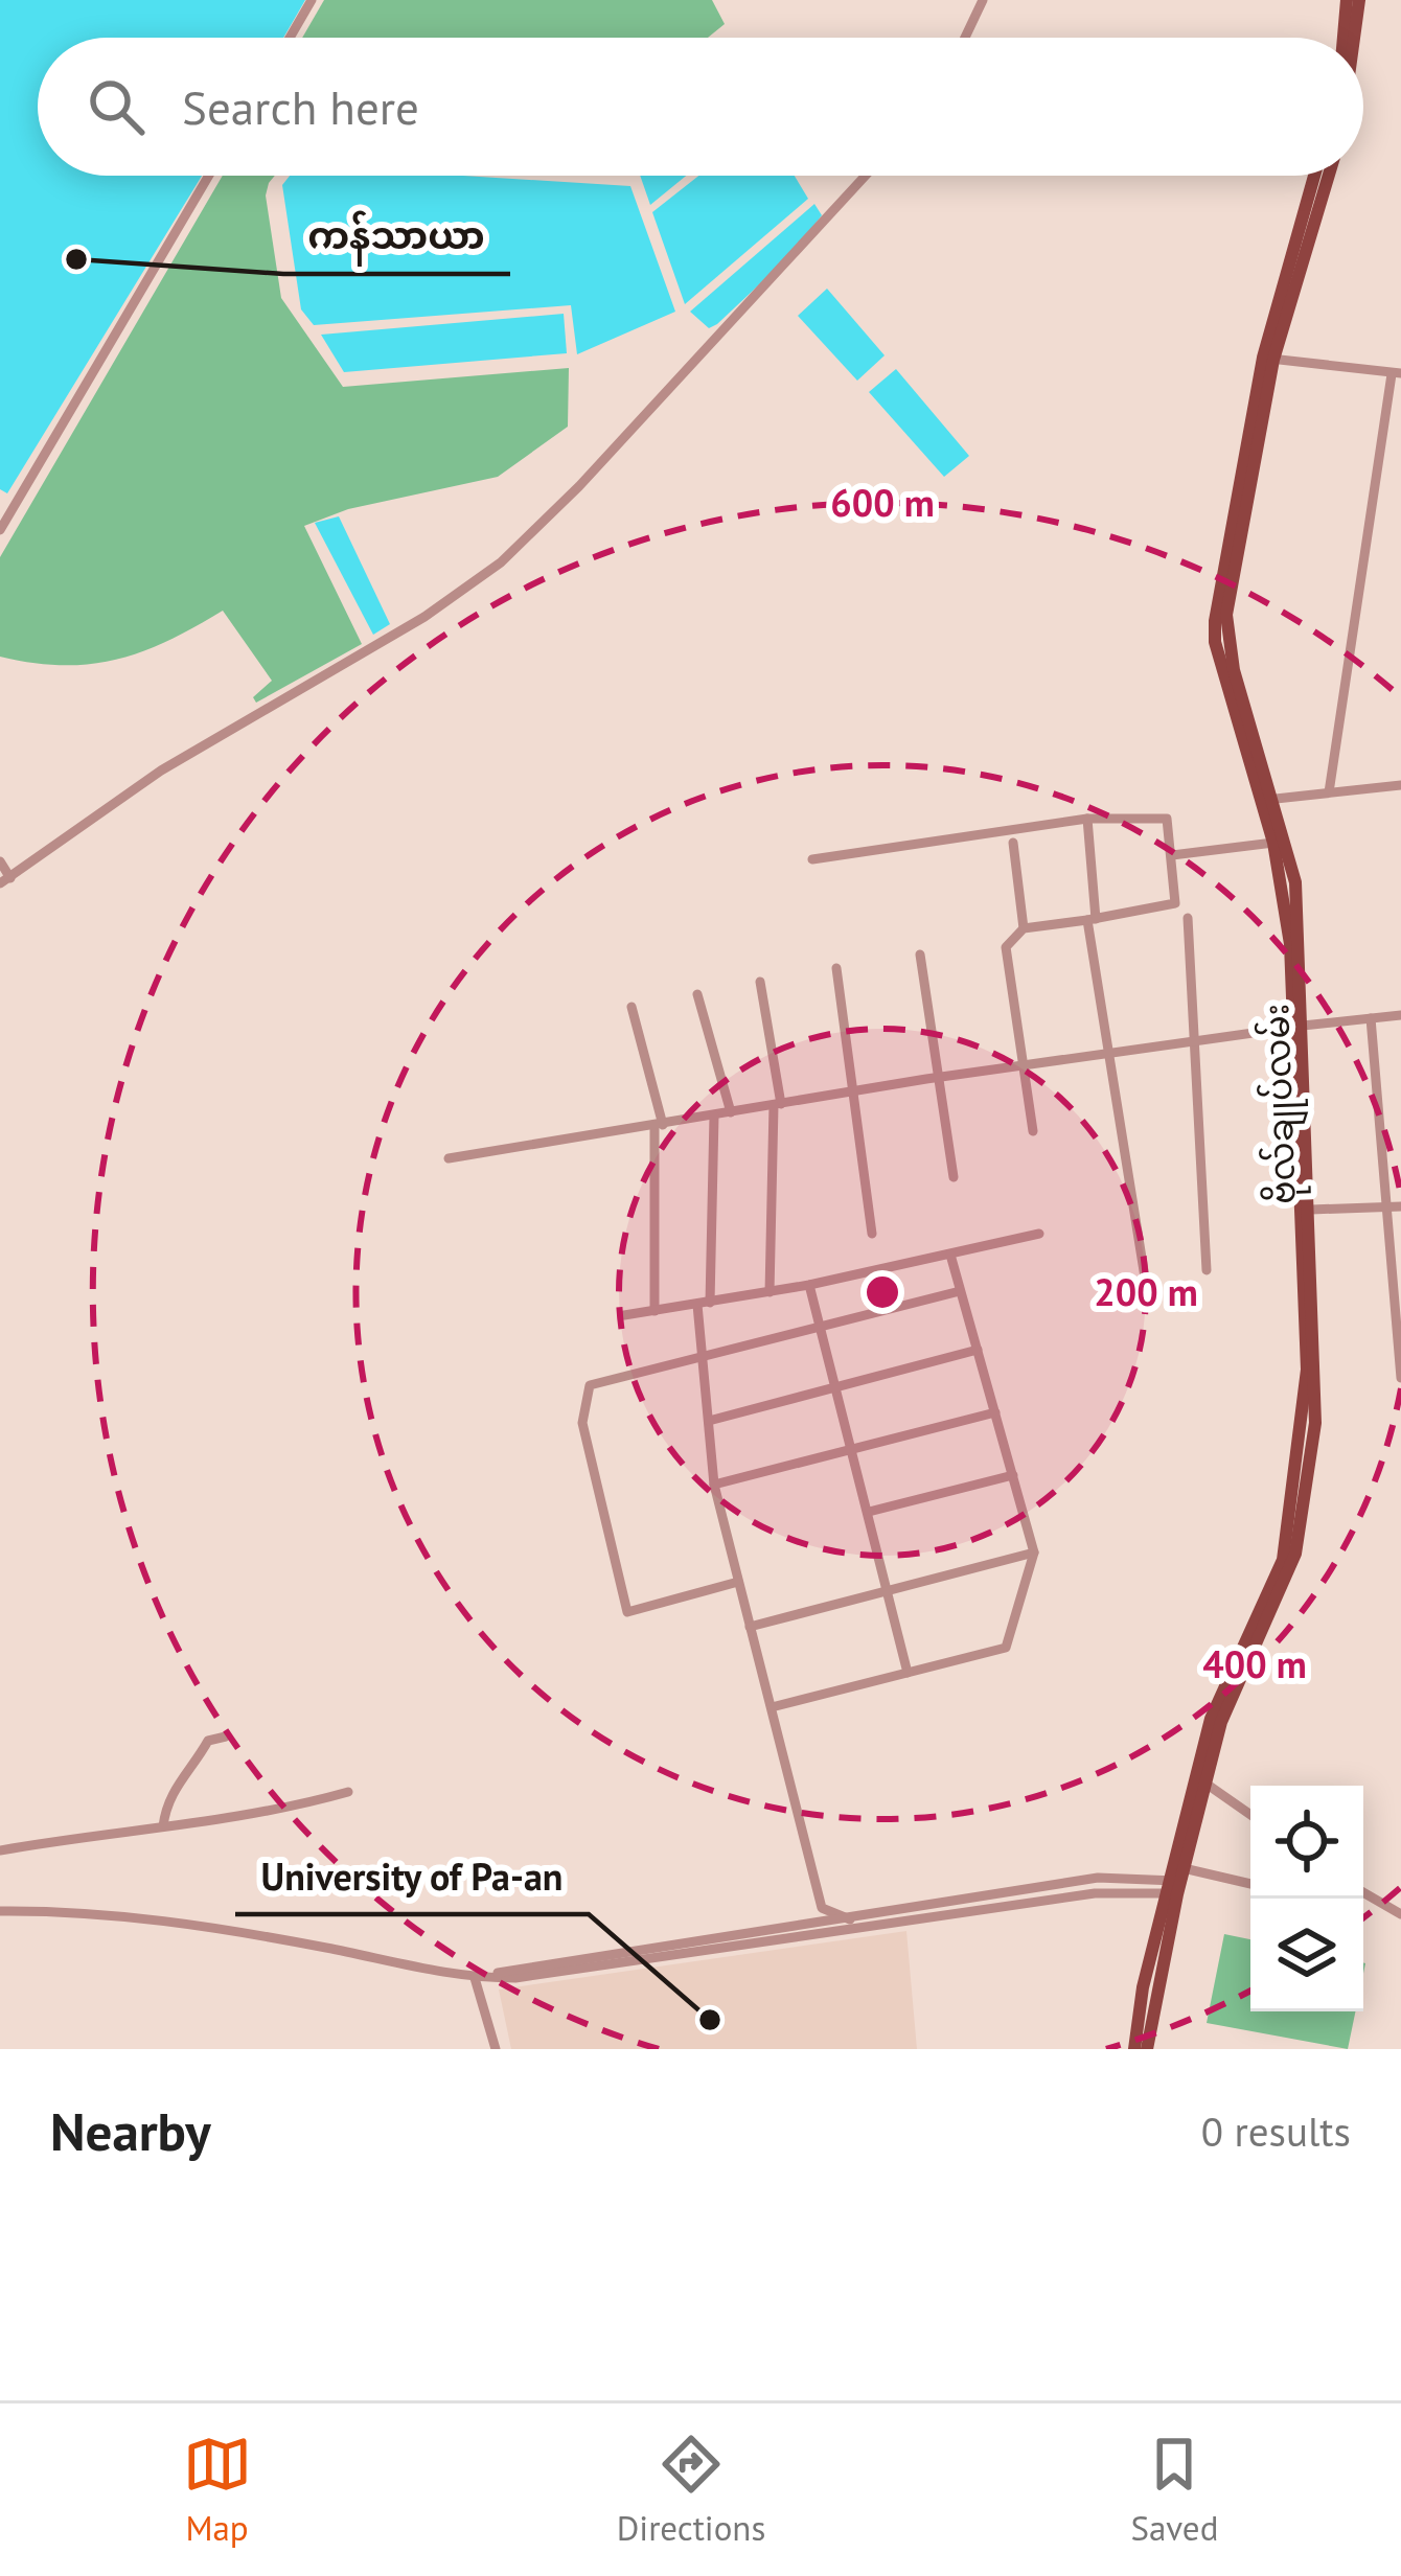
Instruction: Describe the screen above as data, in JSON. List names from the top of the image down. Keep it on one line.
{"streets":{"main road":["ဗိုလ်ချုပ်လမ်း"]},"places":["ကန်သာယာ","University of Pa-an"],"page":{"search":"Search here","heading":["Nearby","0 results"],"nav":["Map","Directions","Saved"]},"rings":["600 m","200 m","400 m"]}
